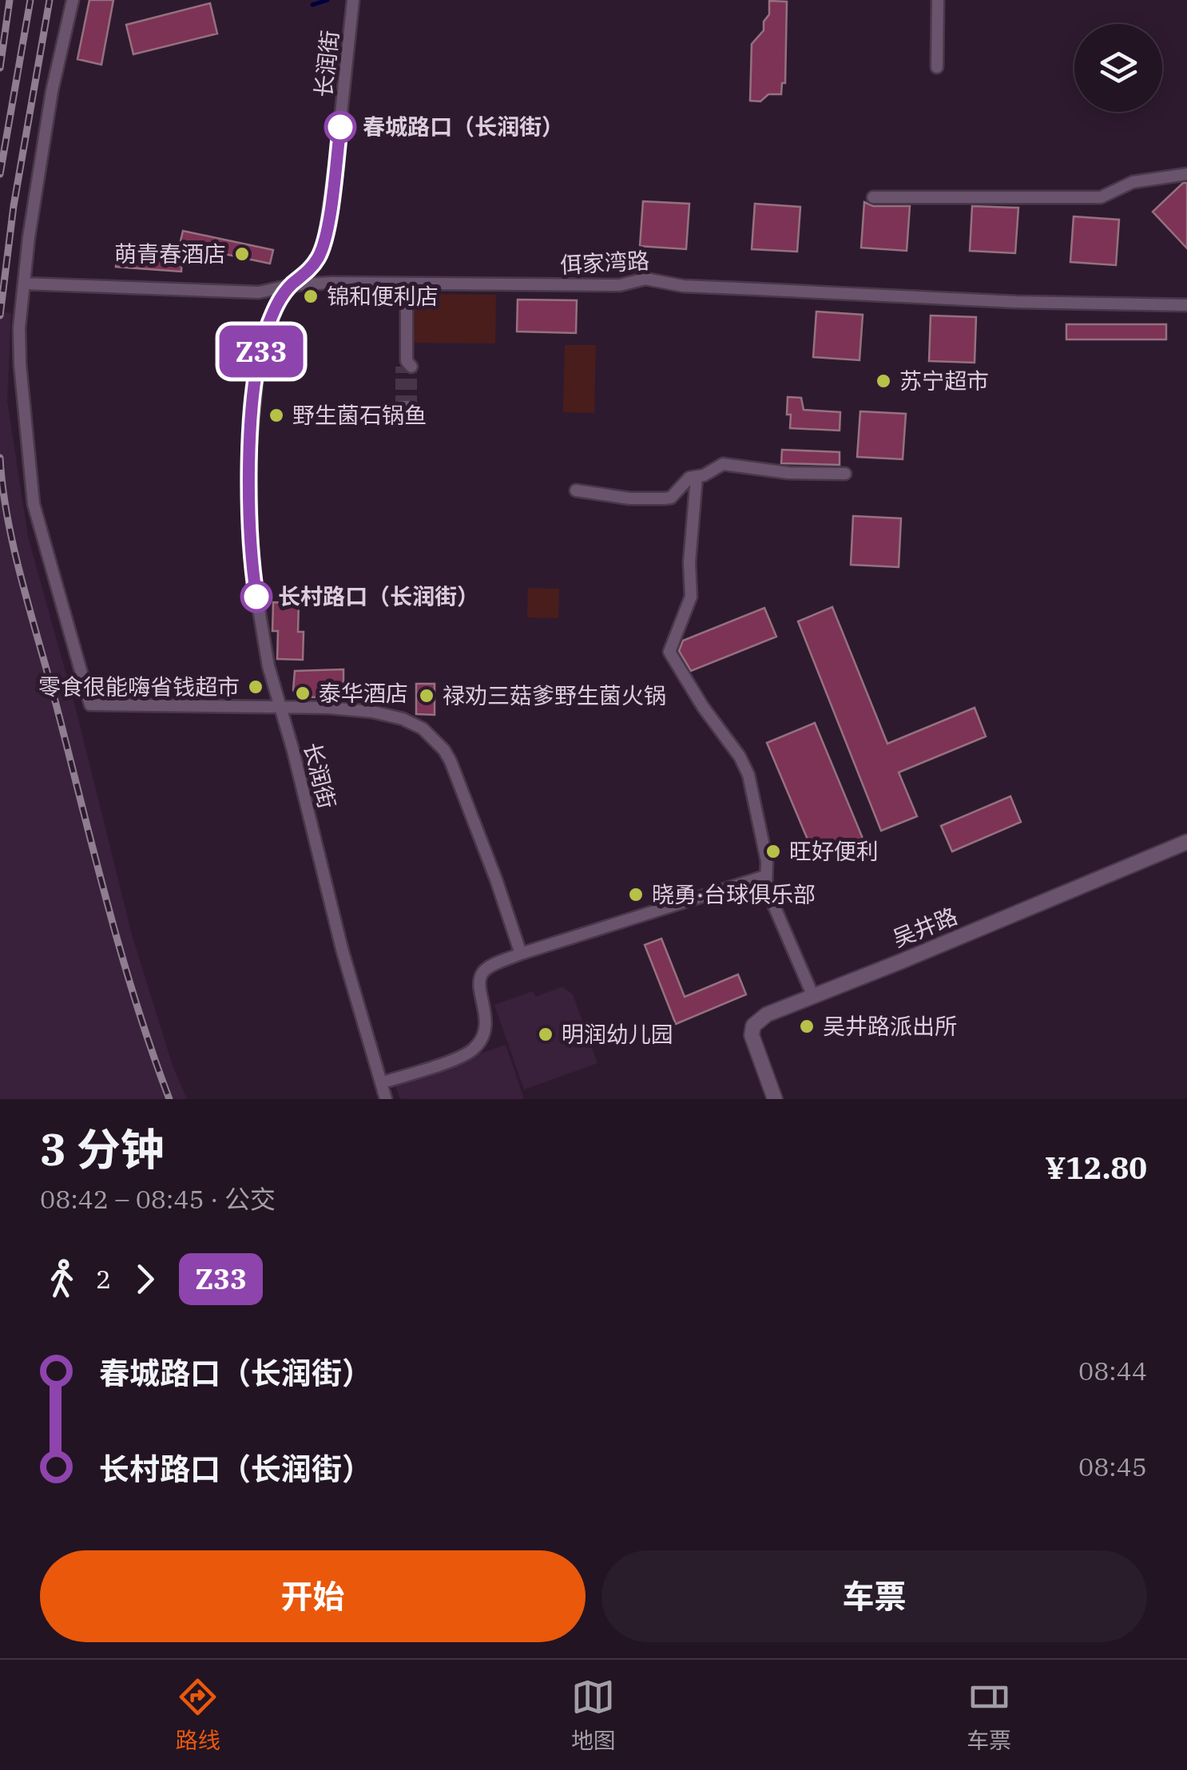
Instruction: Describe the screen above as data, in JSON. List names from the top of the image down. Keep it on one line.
{"streets":{"street":["长润街","佴家湾路","吴井路"]},"crossings":[["长润街","佴家湾路"]],"places":["春城路口（长润街）","萌青春酒店","锦和便利店","苏宁超市","野生菌石锅鱼","长村路口（长润街）","零食很能嗨省钱超市","泰华酒店","禄劝三菇爹野生菌火锅","旺好便利","晓勇·台球俱乐部","吴井路派出所","明润幼儿园"],"lines":["bus line Z33"],"page":{"on_map":"Z33","heading":["3 分钟","08:42 – 08:45 · 公交","¥12.80"],"legs":["2","Z33"],"list":[{"name":"春城路口（长润街）","value":"08:44"},{"name":"长村路口（长润街）","value":"08:45"}],"buttons":["开始","车票"],"tabs":["路线","地图","车票"]}}
